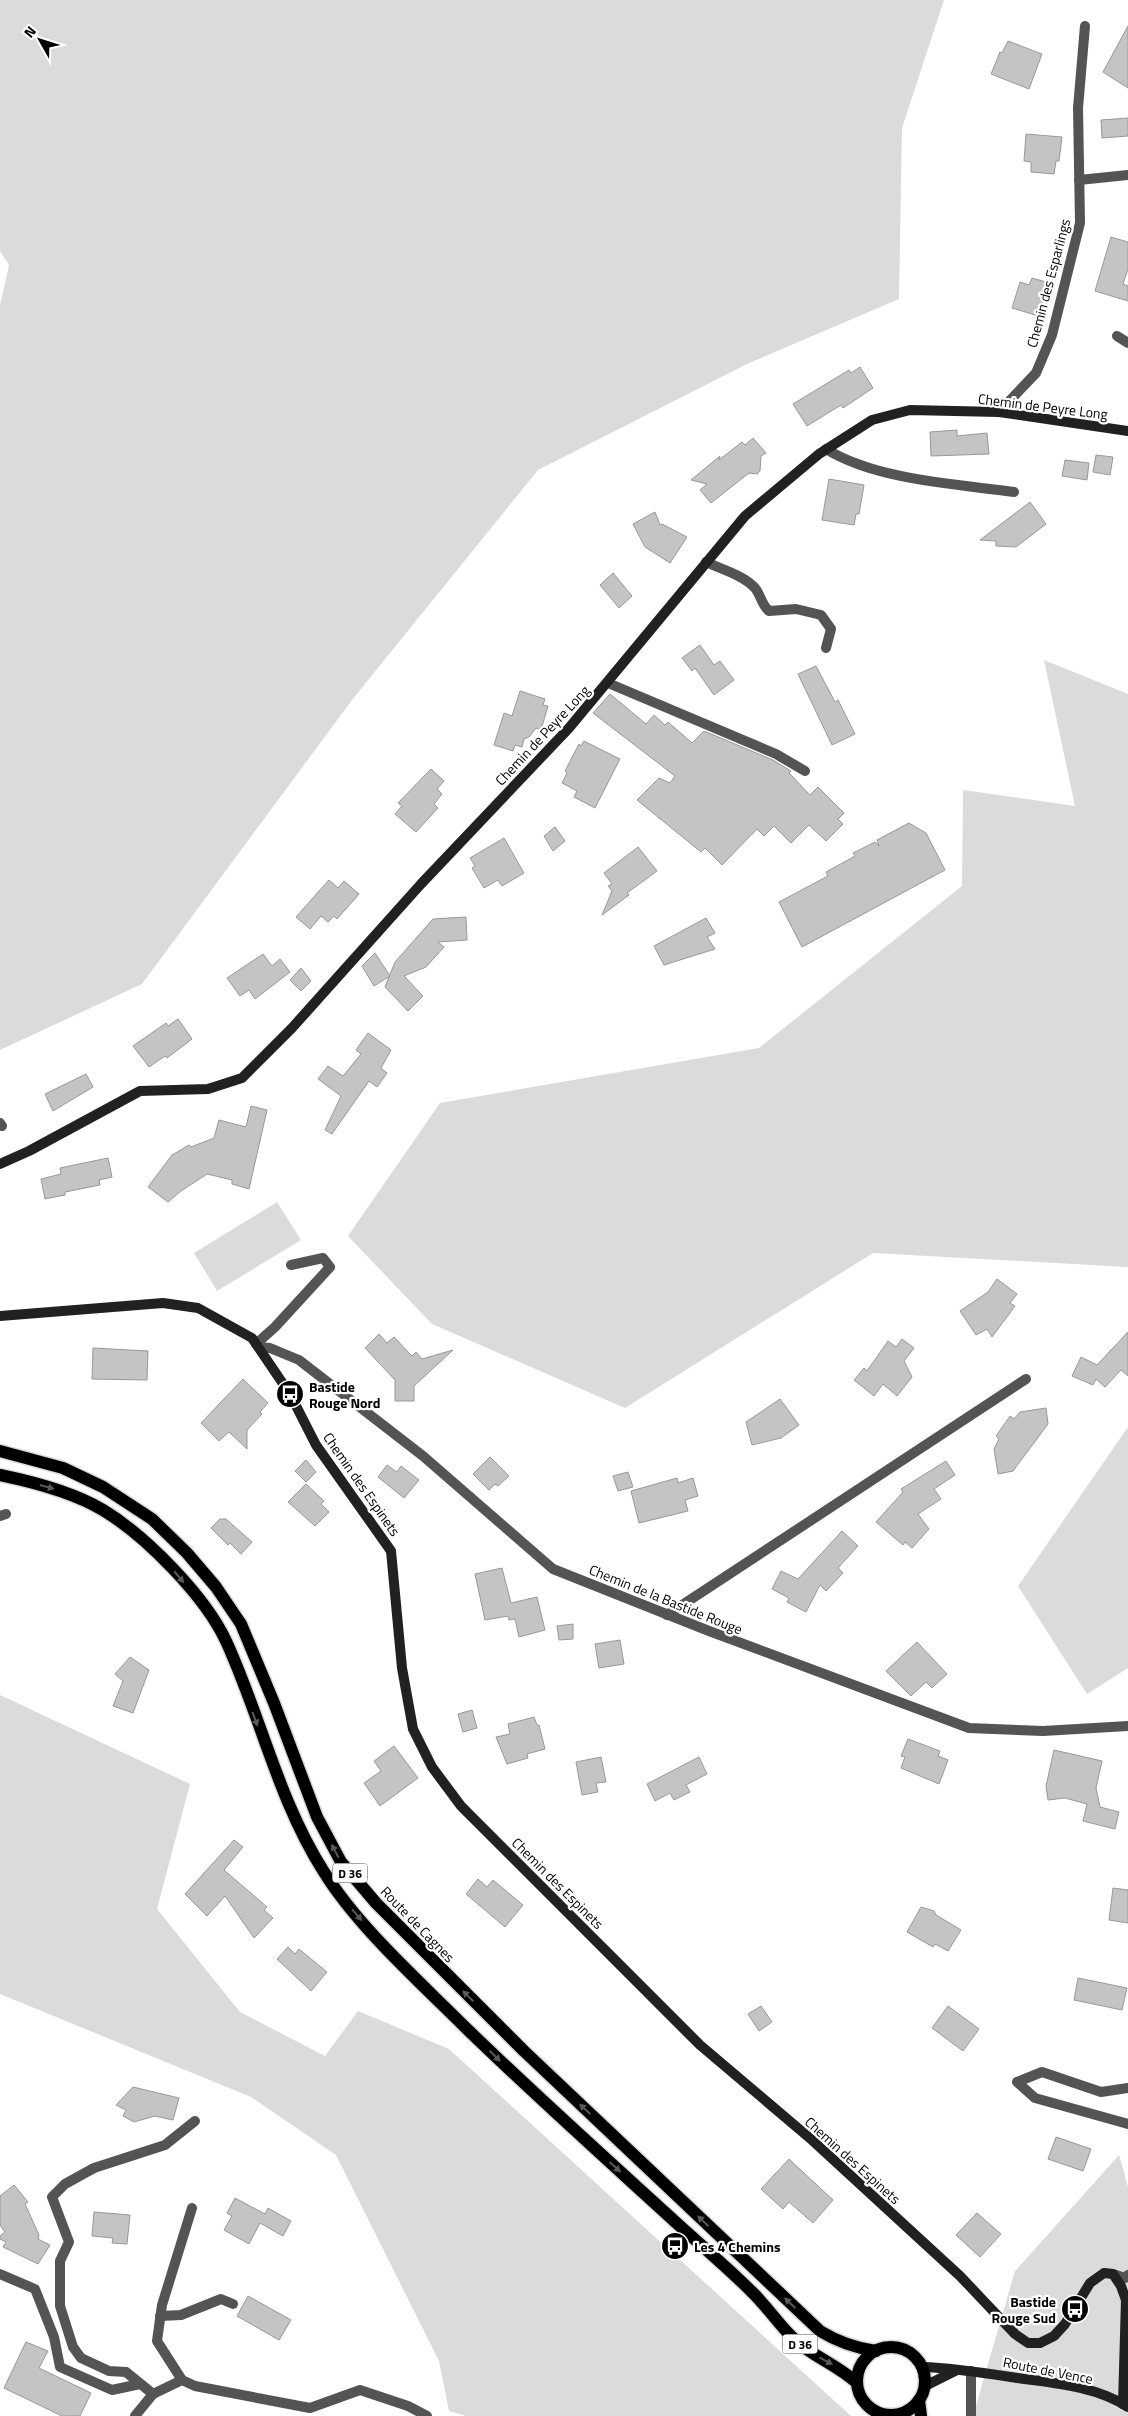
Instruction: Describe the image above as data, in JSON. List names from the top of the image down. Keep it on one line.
{"streets":{"main road":["D 36","Route de Cagnes"],"street":["Chemin des Esparlings","Chemin de Peyre Long","Chemin des Espinets","Chemin de la Bastide Rouge","Route de Vence"]},"crossings":[["Chemin des Esparlings","Chemin de Peyre Long"],["Chemin des Espinets","Chemin de la Bastide Rouge"],["D 36","Route de Cagnes"],["D 36","Route de Vence"],["Route de Cagnes","Route de Vence"]],"places":{"bus stop":["Bastide Rouge Nord","Les 4 Chemins","Bastide Rouge Sud"]},"north":"top left"}
